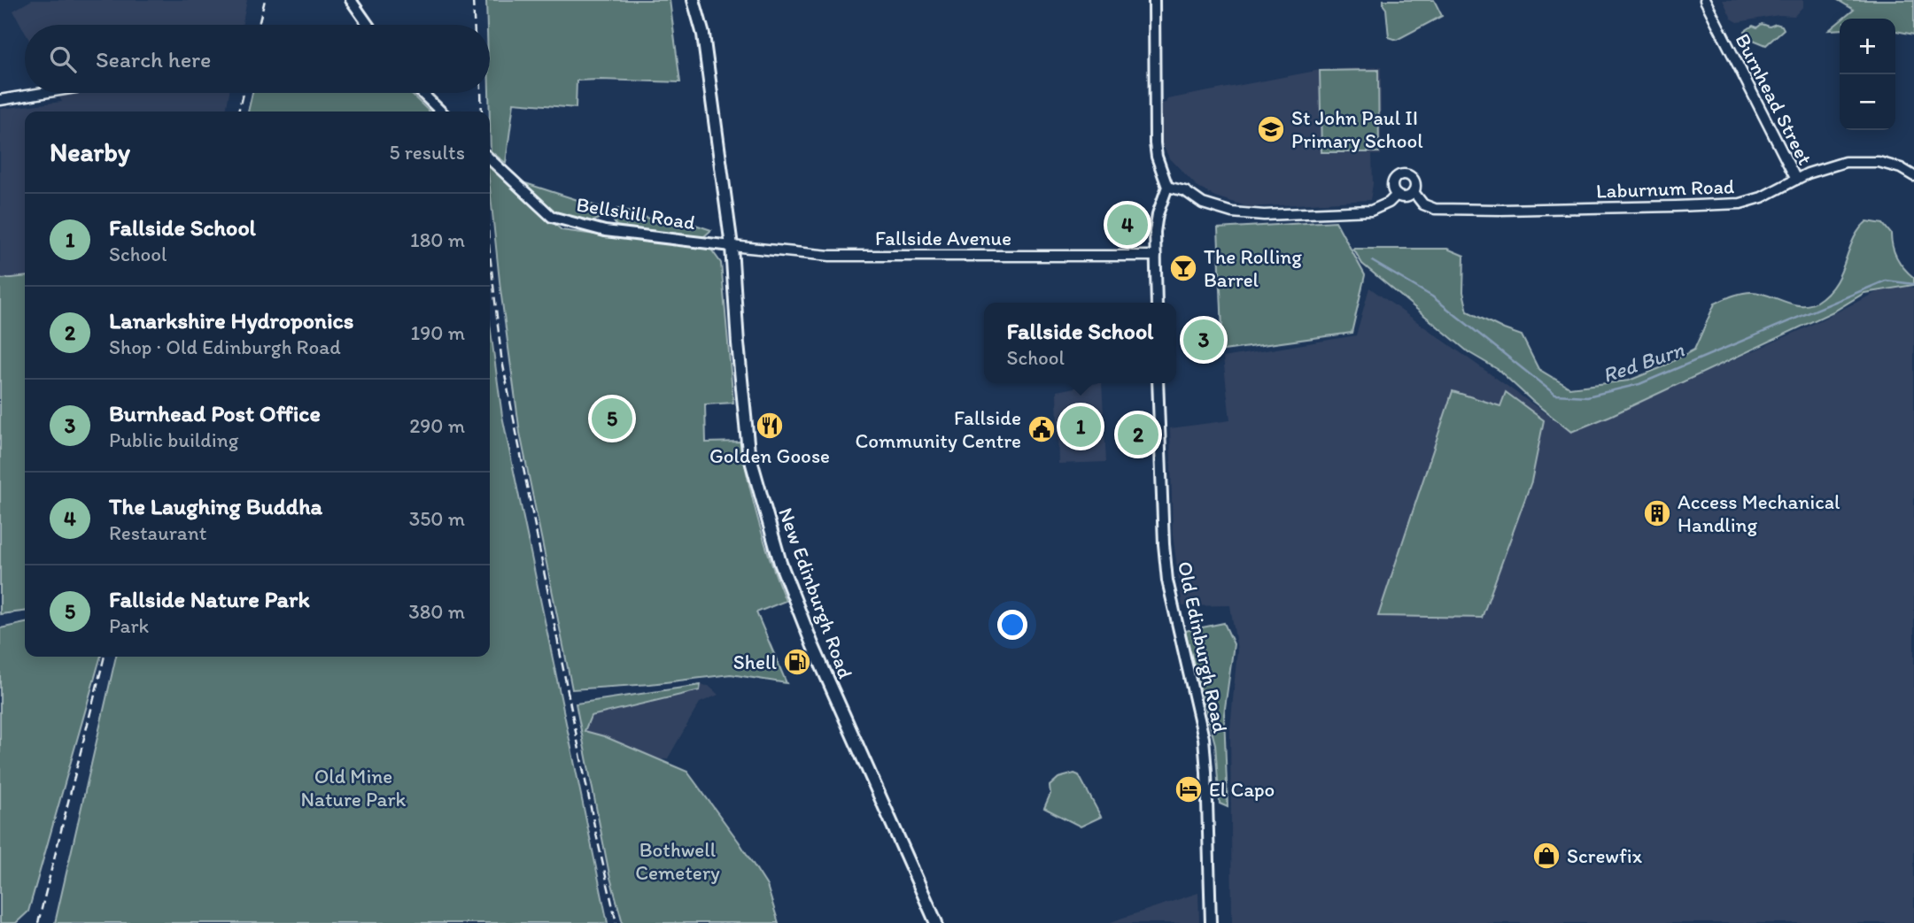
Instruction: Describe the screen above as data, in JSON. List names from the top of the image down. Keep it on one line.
{"streets":{"main road":["Bellshill Road","New Edinburgh Road","Old Edinburgh Road"],"street":["Burnhead Street","Laburnum Road","Fallside Avenue"]},"crossings":[["Burnhead Street","Laburnum Road"],["Bellshill Road","Fallside Avenue"],["Bellshill Road","New Edinburgh Road"],["Fallside Avenue","New Edinburgh Road"]],"water":["Red Burn"],"parks":["Old Mine Nature Park","Bothwell Cemetery"],"places":{"school or university":["St John Paul II Primary School"],"bar":["The Rolling Barrel"],"restaurant":["Golden Goose"],"public building":["Fallside Community Centre"],"building":["Access Mechanical Handling"],"fuel station":["Shell"],"hotel":["El Capo"],"shop":["Screwfix"]},"page":{"map_buttons":["+","−"],"search":"Search here","heading":["Nearby","5 results"],"list":[{"mark":"1","name":"Fallside School","note":"School","value":"180 m"},{"mark":"2","name":"Lanarkshire Hydroponics","note":"Shop · Old Edinburgh Road","value":"190 m"},{"mark":"3","name":"Burnhead Post Office","note":"Public building","value":"290 m"},{"mark":"4","name":"The Laughing Buddha","note":"Restaurant","value":"350 m"},{"mark":"5","name":"Fallside Nature Park","note":"Park","value":"380 m"}],"pins":["4","3","5","1","2"],"popup":["Fallside School","School"]}}
